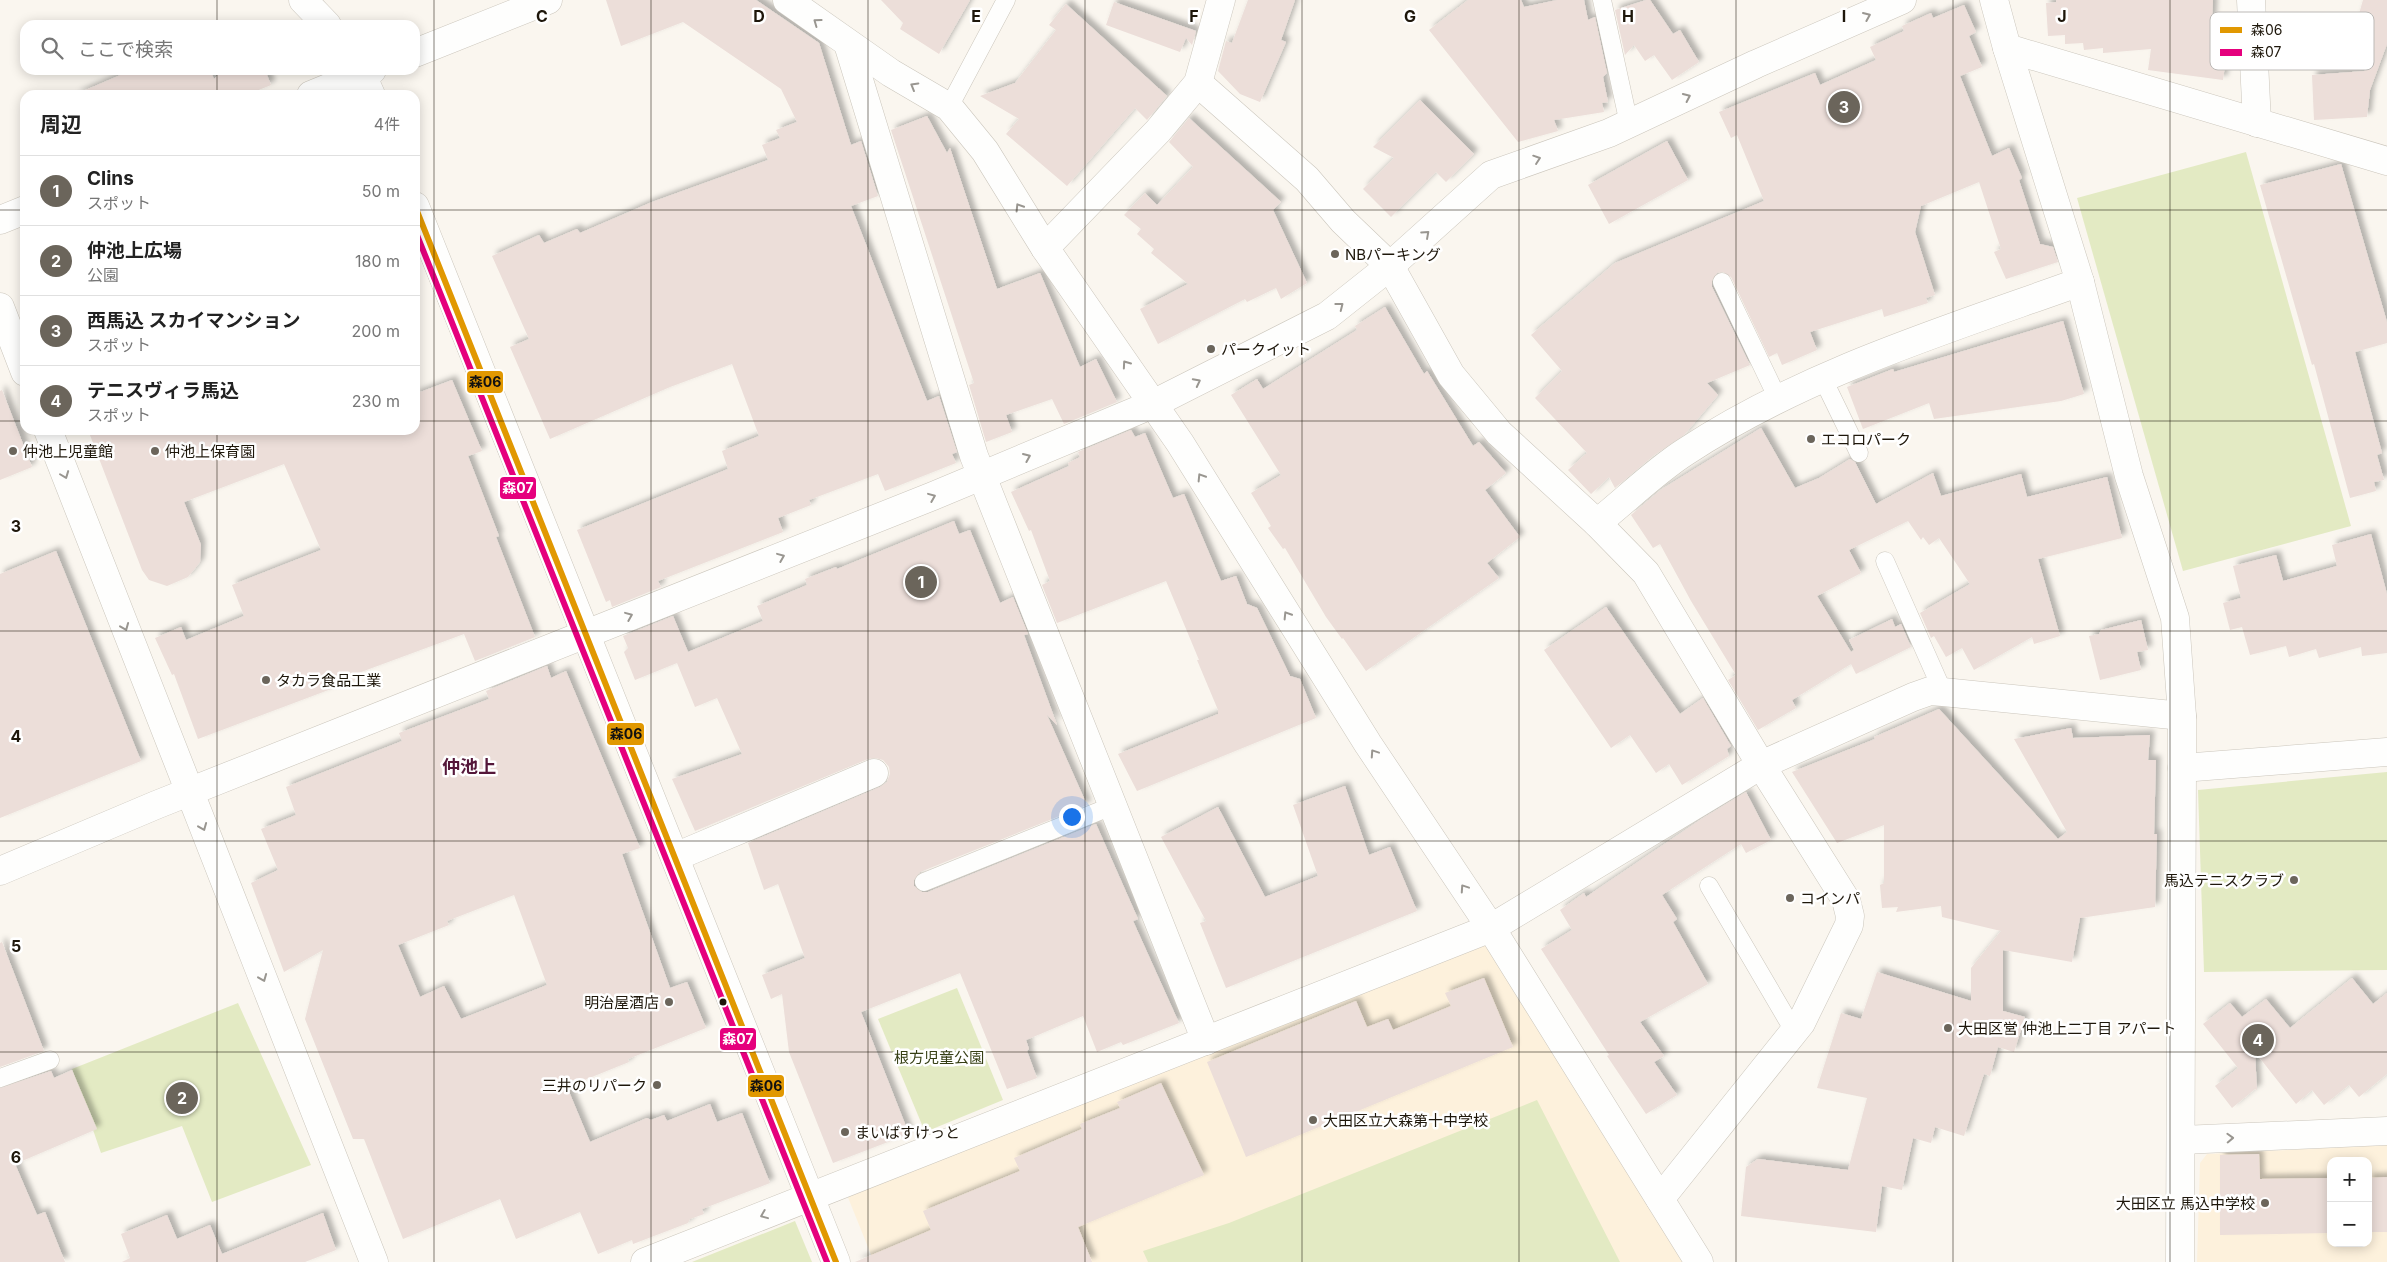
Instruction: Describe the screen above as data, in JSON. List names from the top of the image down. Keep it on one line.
{"districts":["仲池上"],"parks":["根方児童公園"],"places":["NBパーキング","パークイット","エコロパーク","仲池上児童館","仲池上保育園","タカラ食品工業","馬込テニスクラブ","コインパ","明治屋酒店","大田区営 仲池上二丁目 アパート","三井のリパーク","大田区立大森第十中学校","まいばすけっと","大田区立 馬込中学校"],"lines":["transit line 森06","transit line 森07"],"legend":["森06","森07"],"page":{"search":"ここで検索","pins":["3","1","4","2"],"heading":["周辺","4件"],"list":[{"mark":"1","name":"Clins","note":"スポット","value":"50 m"},{"mark":"2","name":"仲池上広場","note":"公園","value":"180 m"},{"mark":"3","name":"西馬込 スカイマンション","note":"スポット","value":"200 m"},{"mark":"4","name":"テニスヴィラ馬込","note":"スポット","value":"230 m"}],"map_buttons":["+","−"]},"grid":{"columns":["C","D","E","F","G","H","I","J"],"rows":["3","4","5","6"]}}
